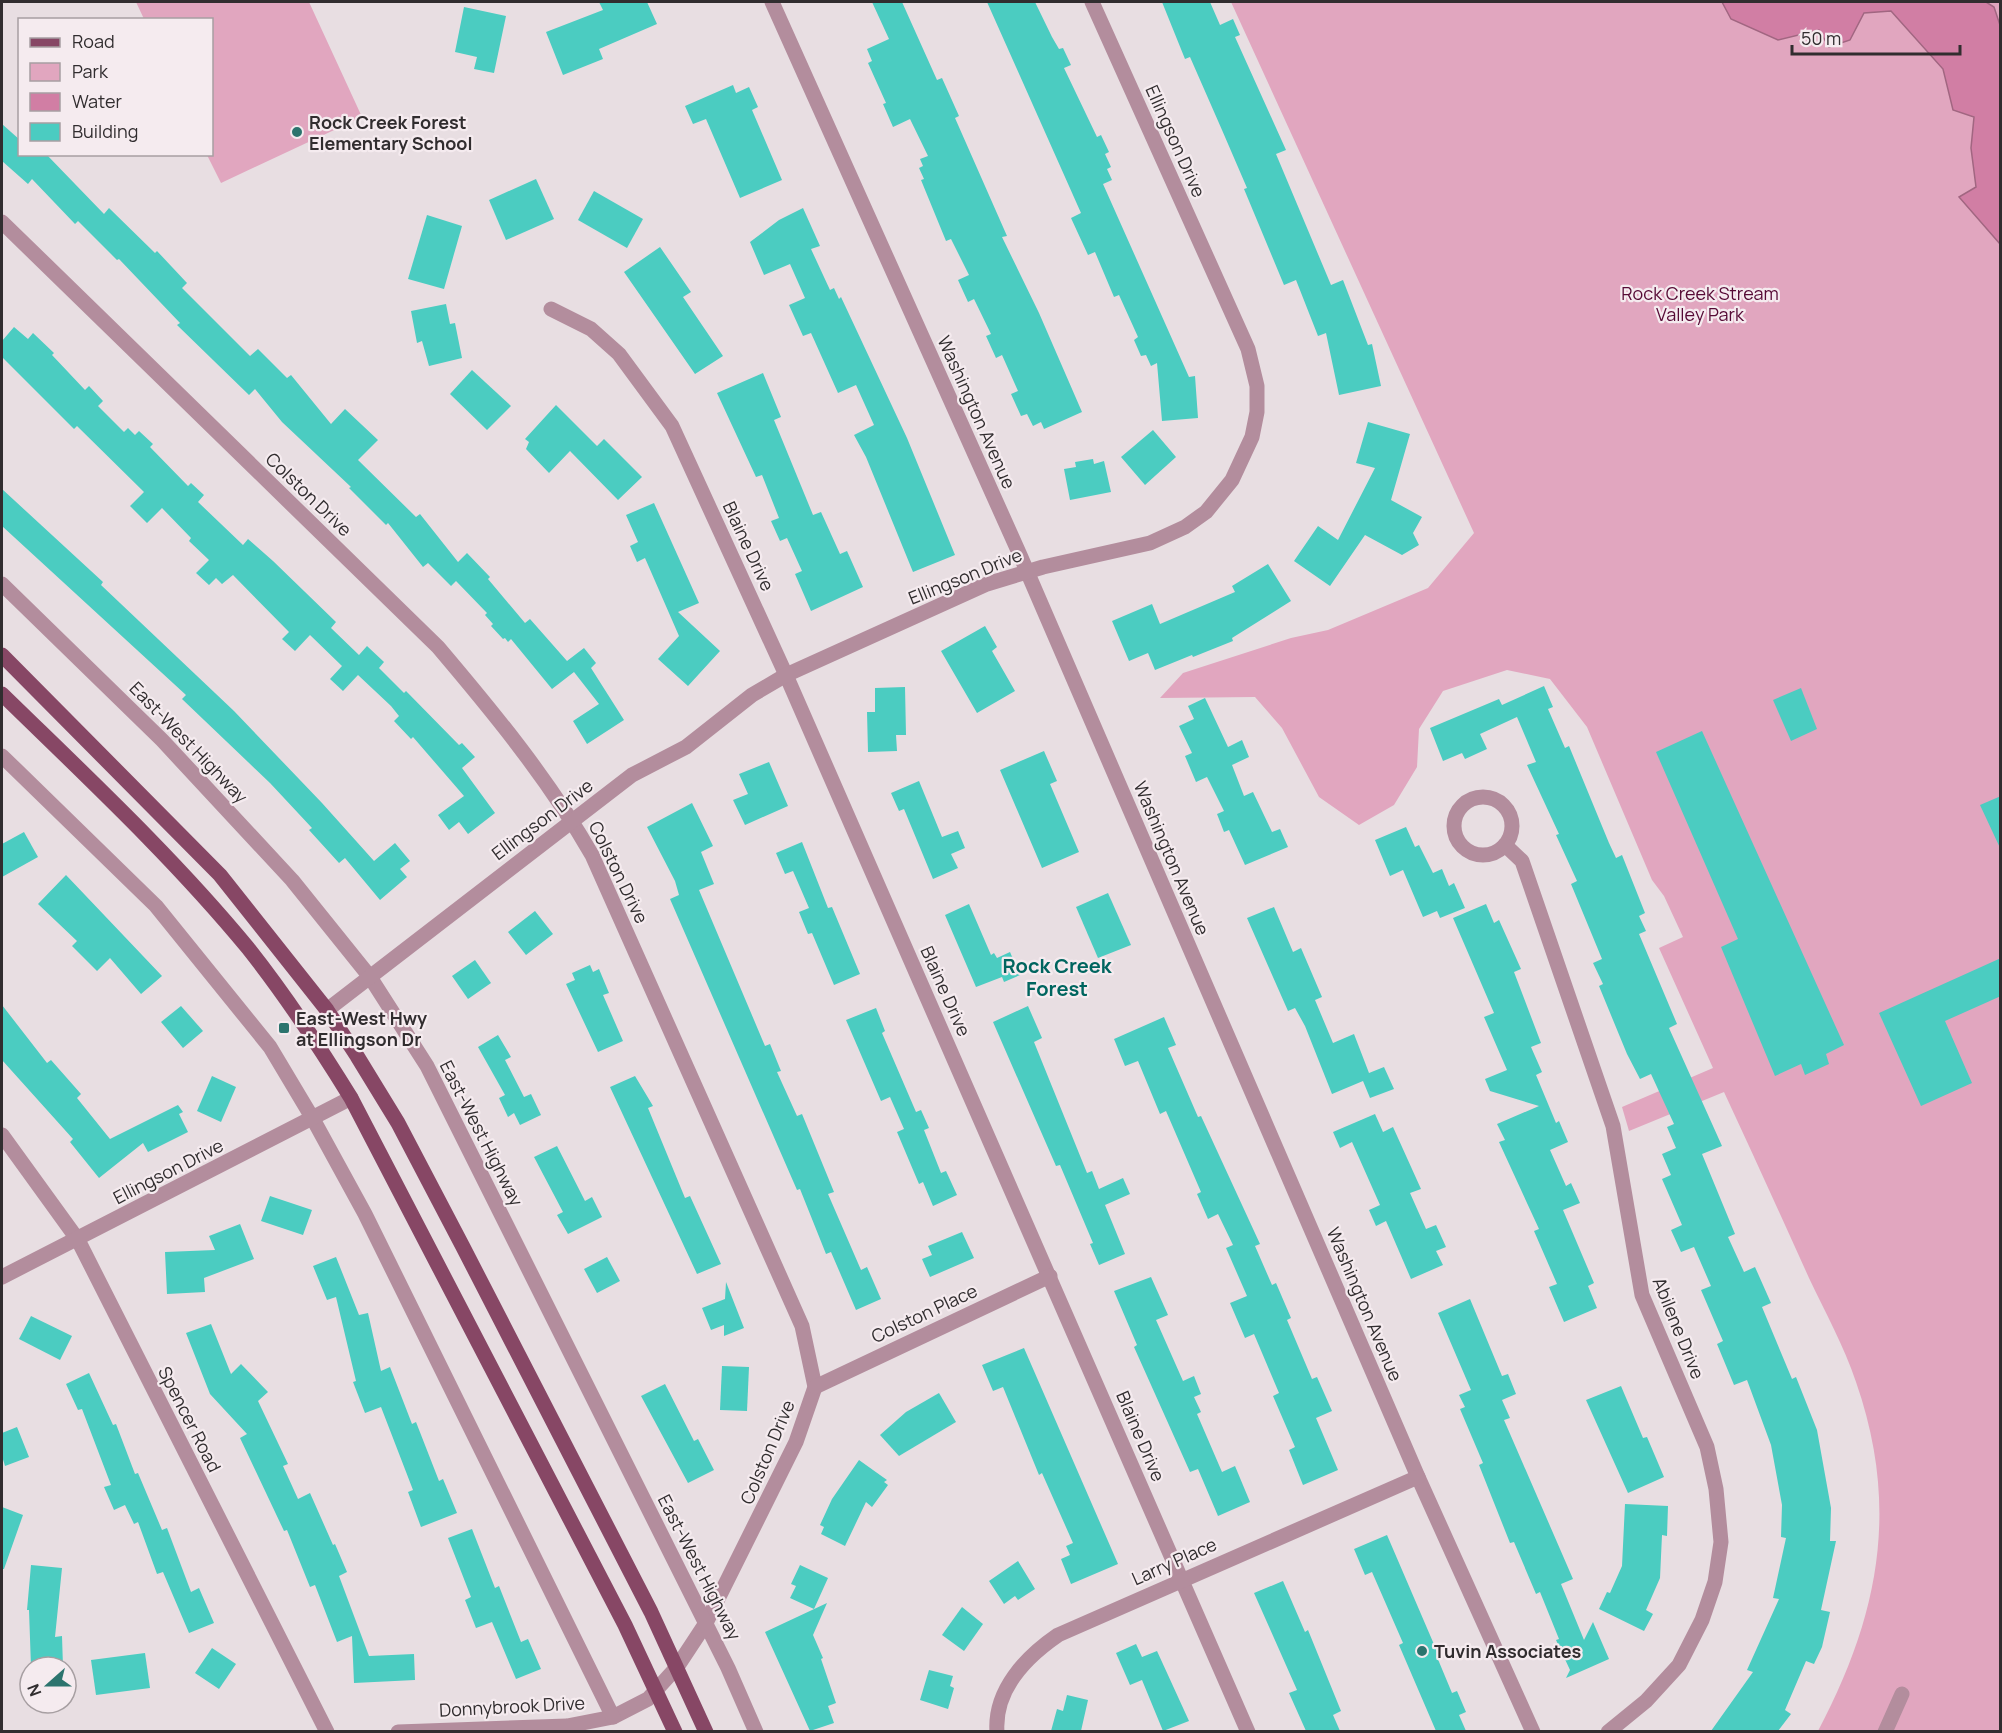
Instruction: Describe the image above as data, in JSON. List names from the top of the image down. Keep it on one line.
{"streets":{"street":["Ellingson Drive","Washington Avenue","Colston Drive","Blaine Drive","East-West Highway","Colston Place","Abilene Drive","Spencer Road","Larry Place","Donnybrook Drive"]},"crossings":[["Ellingson Drive","Washington Avenue"],["Ellingson Drive","Colston Drive"],["Ellingson Drive","Blaine Drive"],["Ellingson Drive","East-West Highway"],["Ellingson Drive","Spencer Road"],["Washington Avenue","Larry Place"],["Colston Drive","East-West Highway"],["Colston Drive","Colston Place"],["Colston Drive","Donnybrook Drive"],["Blaine Drive","Colston Place"],["Blaine Drive","Larry Place"]],"districts":["Rock Creek Forest"],"parks":["Rock Creek Stream Valley Park"],"places":{"other":["Rock Creek Forest Elementary School","Tuvin Associates"],"transit":["East-West Hwy at Ellingson Dr"]},"legend":["Road","Park","Water","Building"],"scale_bar":"50 m","north":"left"}
